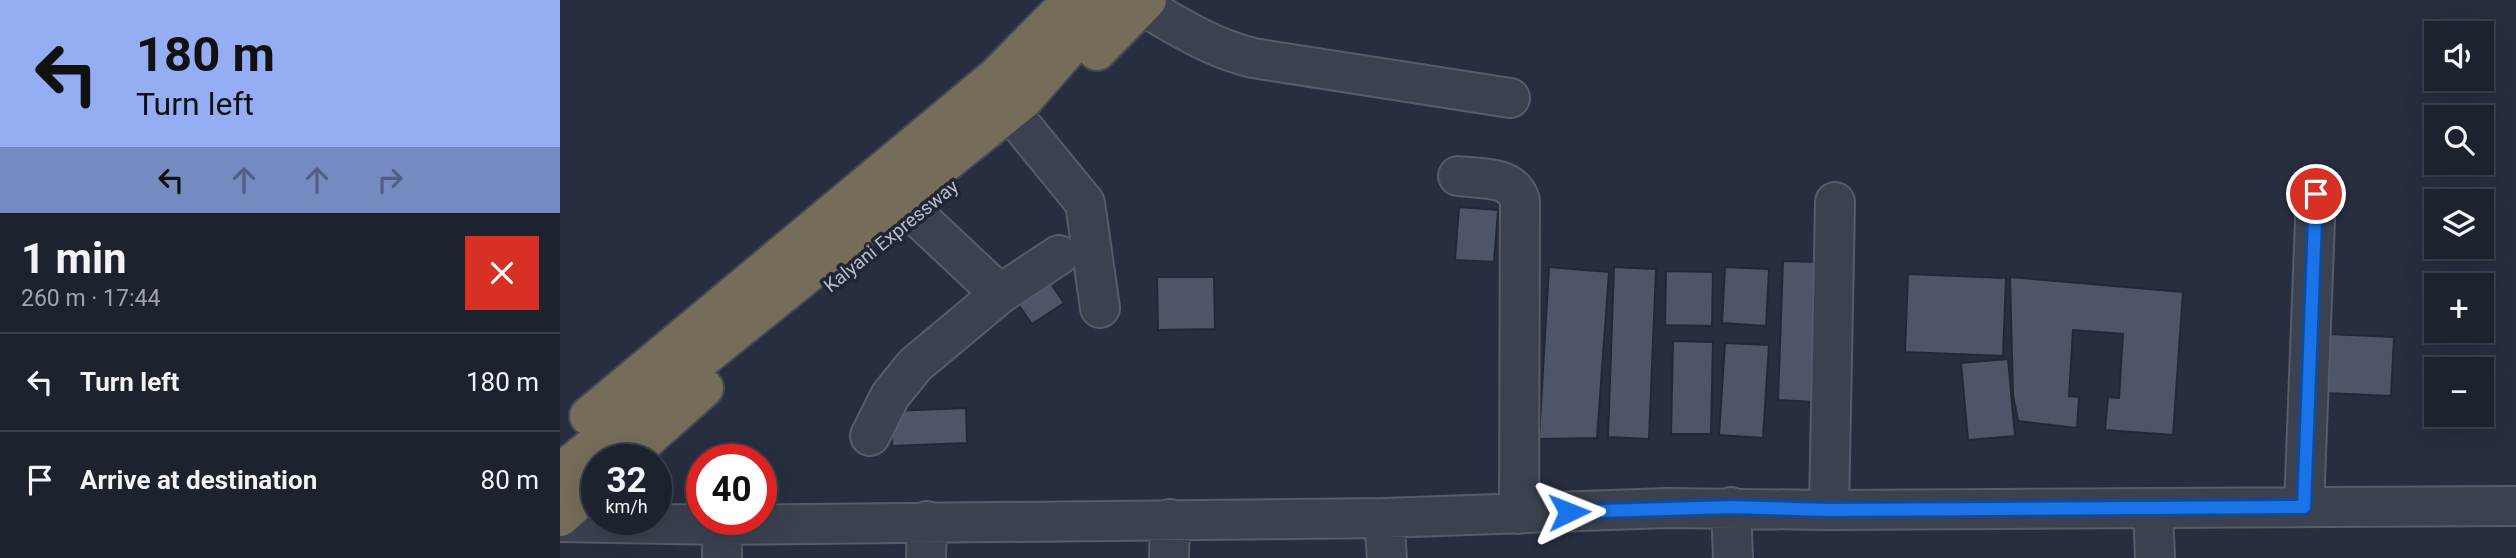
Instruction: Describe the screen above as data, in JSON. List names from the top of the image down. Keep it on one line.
{"streets":{"highway":["Kalyani Expressway"]},"page":{"turn":["180 m","Turn left"],"map_buttons":["+","−"],"heading":["1 min","260 m · 17:44"],"list":[{"name":"Turn left","value":"180 m"},{"name":"Arrive at destination","value":"80 m"}],"speed":"32 km/h","limit":"40"}}
